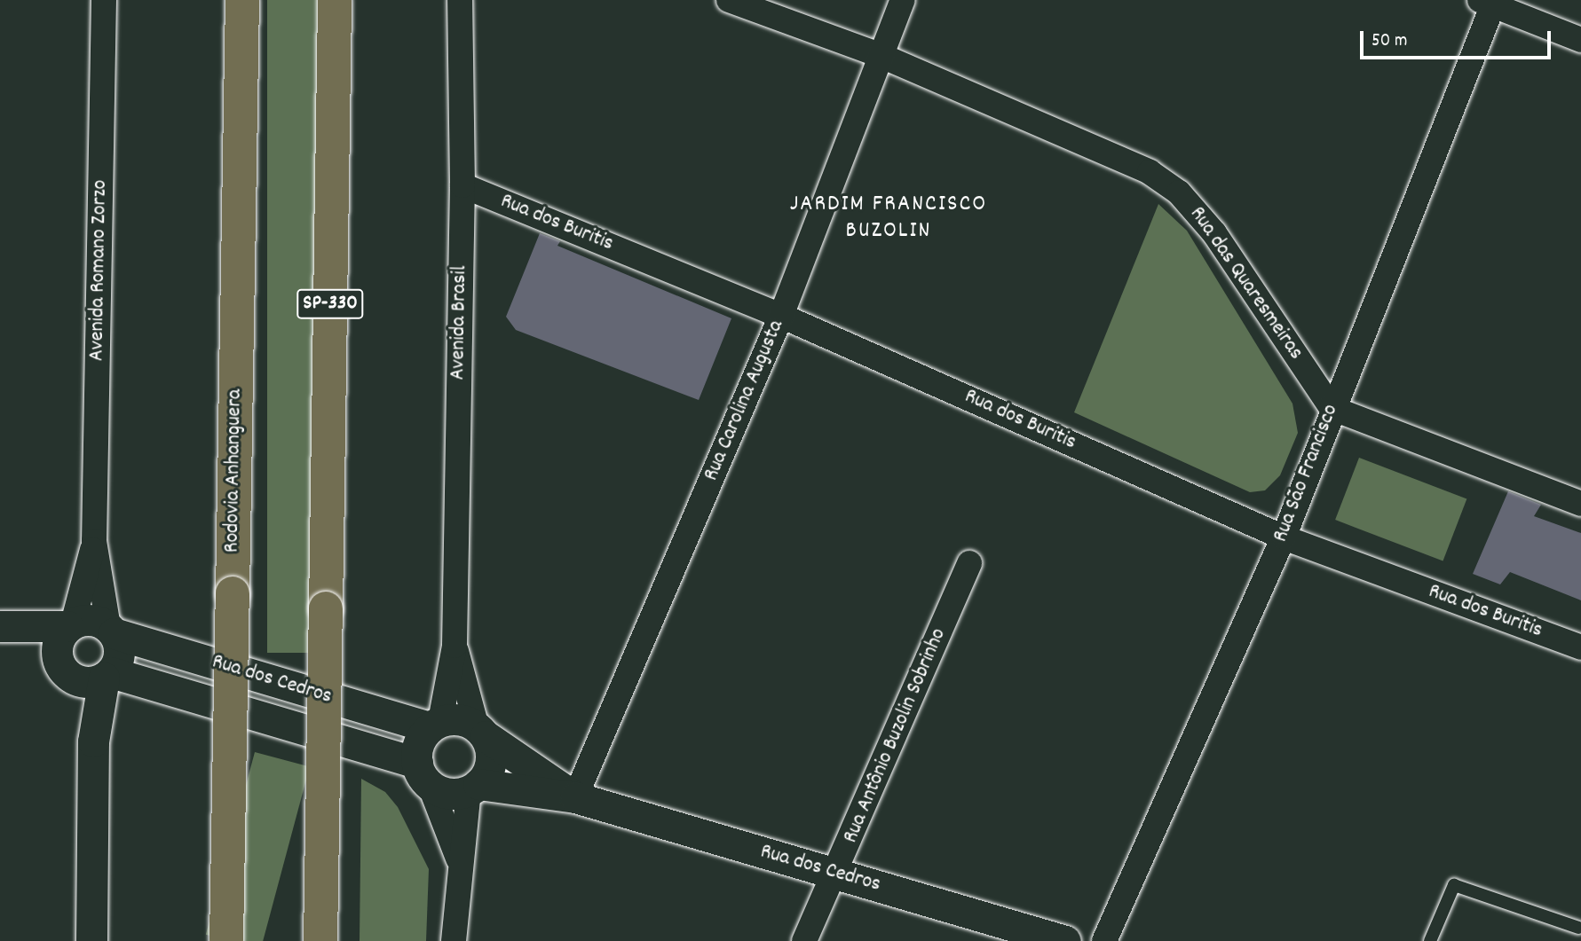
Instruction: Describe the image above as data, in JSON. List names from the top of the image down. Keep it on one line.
{"streets":{"highway":["SP-330","Rodovia Anhanguera"],"street":["Rua dos Buritis","Avenida Romano Zorzo","Rua das Quaresmeiras","Avenida Brasil","Rua Carolina Augusta","Rua São Francisco","Rua dos Cedros","Rua Antônio Buzolin Sobrinho"]},"crossings":[["Rua dos Buritis","Avenida Brasil"],["Rua dos Buritis","Rua Carolina Augusta"],["Rua dos Buritis","Rua São Francisco"],["Avenida Romano Zorzo","Rua dos Cedros"],["Rua das Quaresmeiras","Rua Carolina Augusta"],["Rua das Quaresmeiras","Rua São Francisco"],["Avenida Brasil","Rua dos Cedros"],["Rua Carolina Augusta","Rua dos Cedros"],["Rua dos Cedros","Rua Antônio Buzolin Sobrinho"]],"districts":["JARDIM FRANCISCO BUZOLIN"],"scale_bar":"50 m"}
